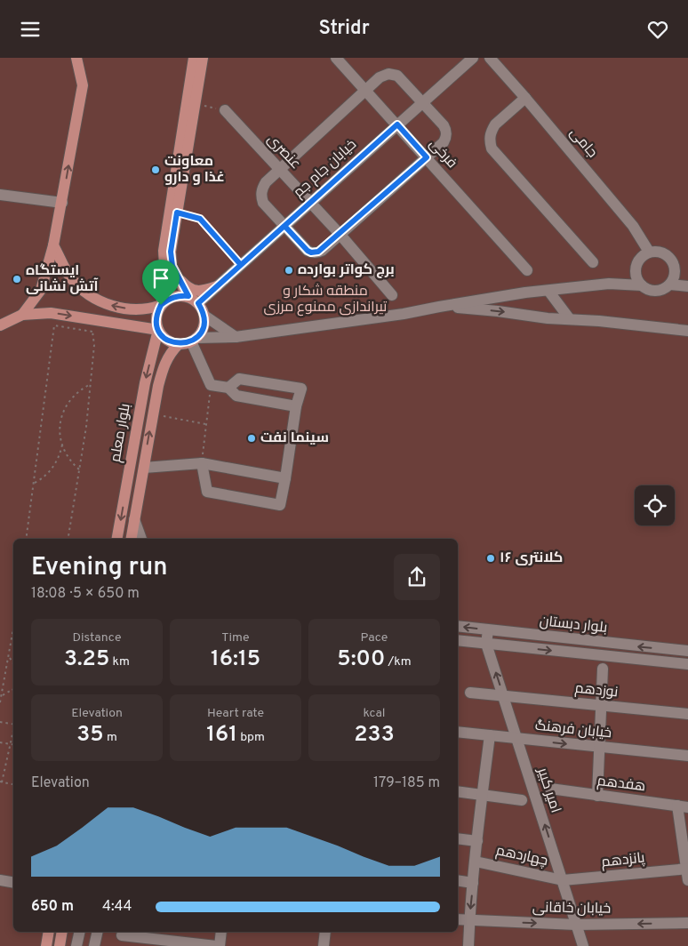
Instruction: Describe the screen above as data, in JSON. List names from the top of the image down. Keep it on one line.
{"streets":{"main road":["بلوار معلم"],"street":["جامی","عنصری","فرخی","خیابان جام جم","بلوار دبستان","نوزدهم","خیابان فرهنگ","هفدهم","امیر کبیر","چهاردهم","پانزدهم","خیابان خاقانی"]},"crossings":[["عنصری","خیابان جام جم"],["فرخی","خیابان جام جم"],["خیابان جام جم","بلوار معلم"],["بلوار دبستان","امیر کبیر"],["نوزدهم","امیر کبیر"],["خیابان فرهنگ","امیر کبیر"],["امیر کبیر","چهاردهم"],["امیر کبیر","پانزدهم"],["امیر کبیر","خیابان خاقانی"],["چهاردهم","پانزدهم"]],"one_way":["خیابان فرهنگ"],"parks":["منطقه شکار و تیراندازی ممنوع مرزی"],"places":["معاونت غذا و دارو","برج کواتر بوارده","ایستگاه آتش نشانی","سینما نفت","کلانتری ۱۶"],"page":{"header":"Stridr","heading":["Evening run","18:08 · 5 × 650 m"],"stats":[["Distance","3.25 km"],["Time","16:15"],["Pace","5:00 /km"],["Elevation","35 m"],["Heart rate","161 bpm"],["kcal","233"]],"chart":["Elevation","179–185 m"],"list":[{"name":"650 m","note":"4:44"}]}}
